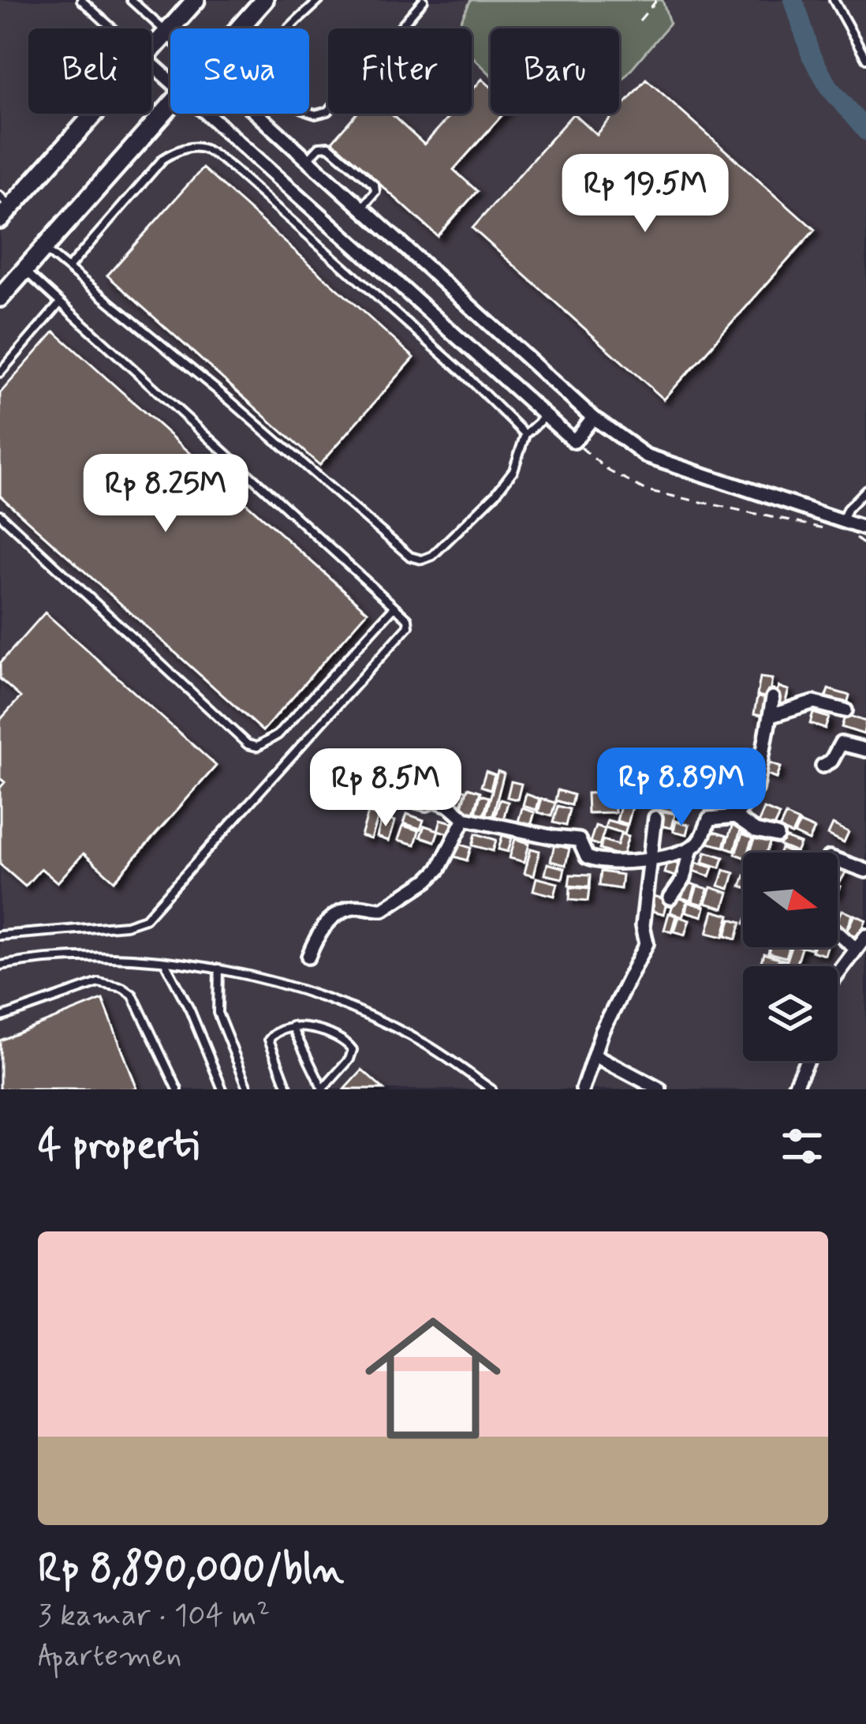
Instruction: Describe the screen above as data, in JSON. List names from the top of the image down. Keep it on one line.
{"north":"right","page":{"chip":["Beli","Sewa","Filter","Baru"],"price":["Rp 19.5M","Rp 8.25M","Rp 8.89M","Rp 8.5M"],"heading":"4 properti","list":[{"name":"Rp 8,890,000/bln","note":"3 kamar · 104 m² · Apartemen"}]}}
